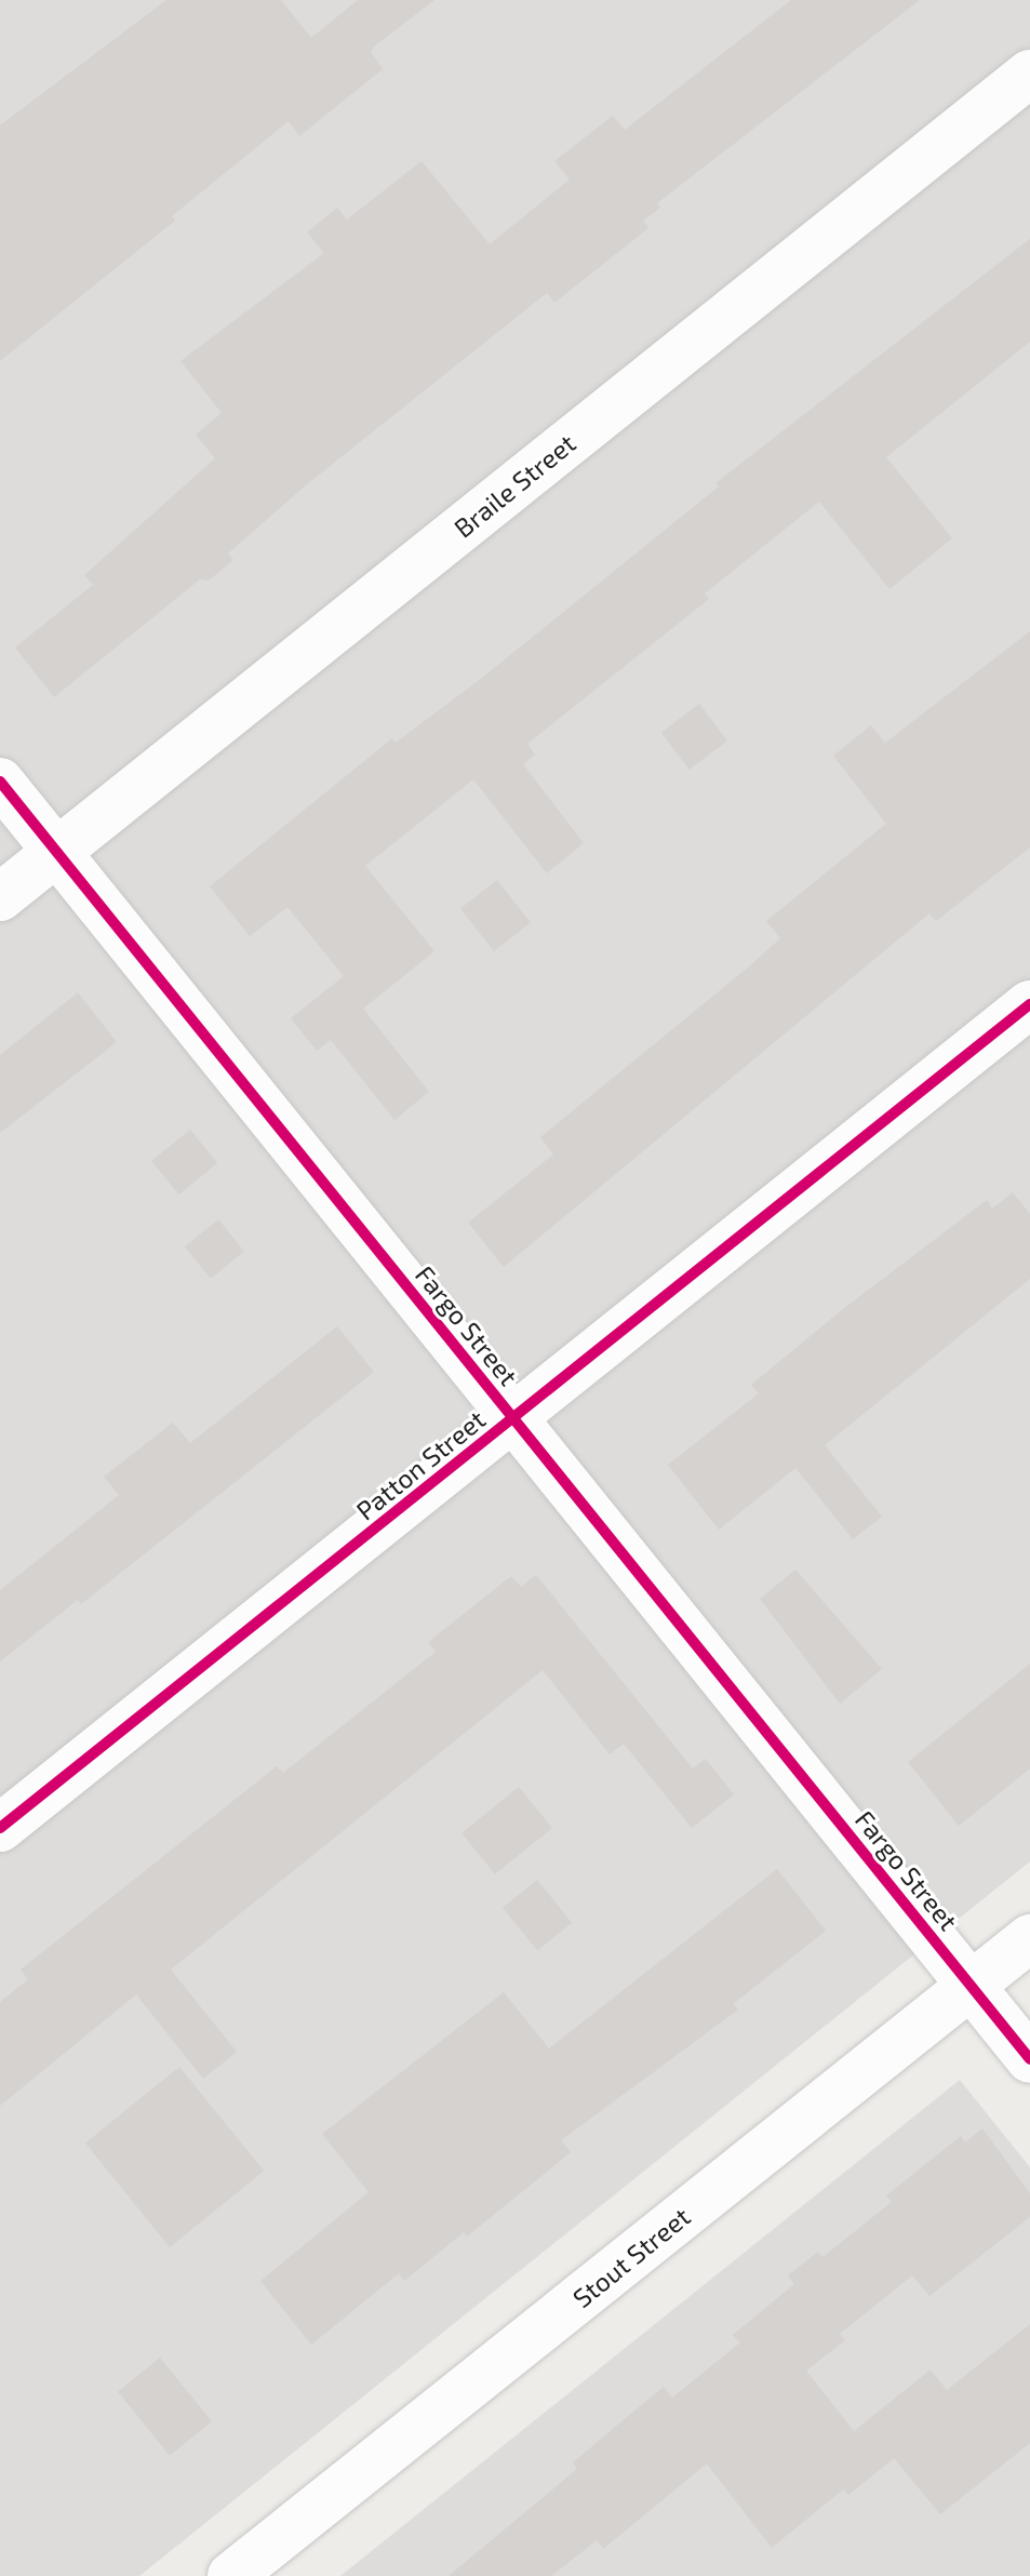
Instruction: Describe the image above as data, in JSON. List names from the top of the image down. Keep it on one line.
{"streets":{"street":["Braile Street","Fargo Street","Patton Street","Stout Street"]},"crossings":[["Braile Street","Fargo Street"],["Fargo Street","Patton Street"],["Fargo Street","Stout Street"]]}
